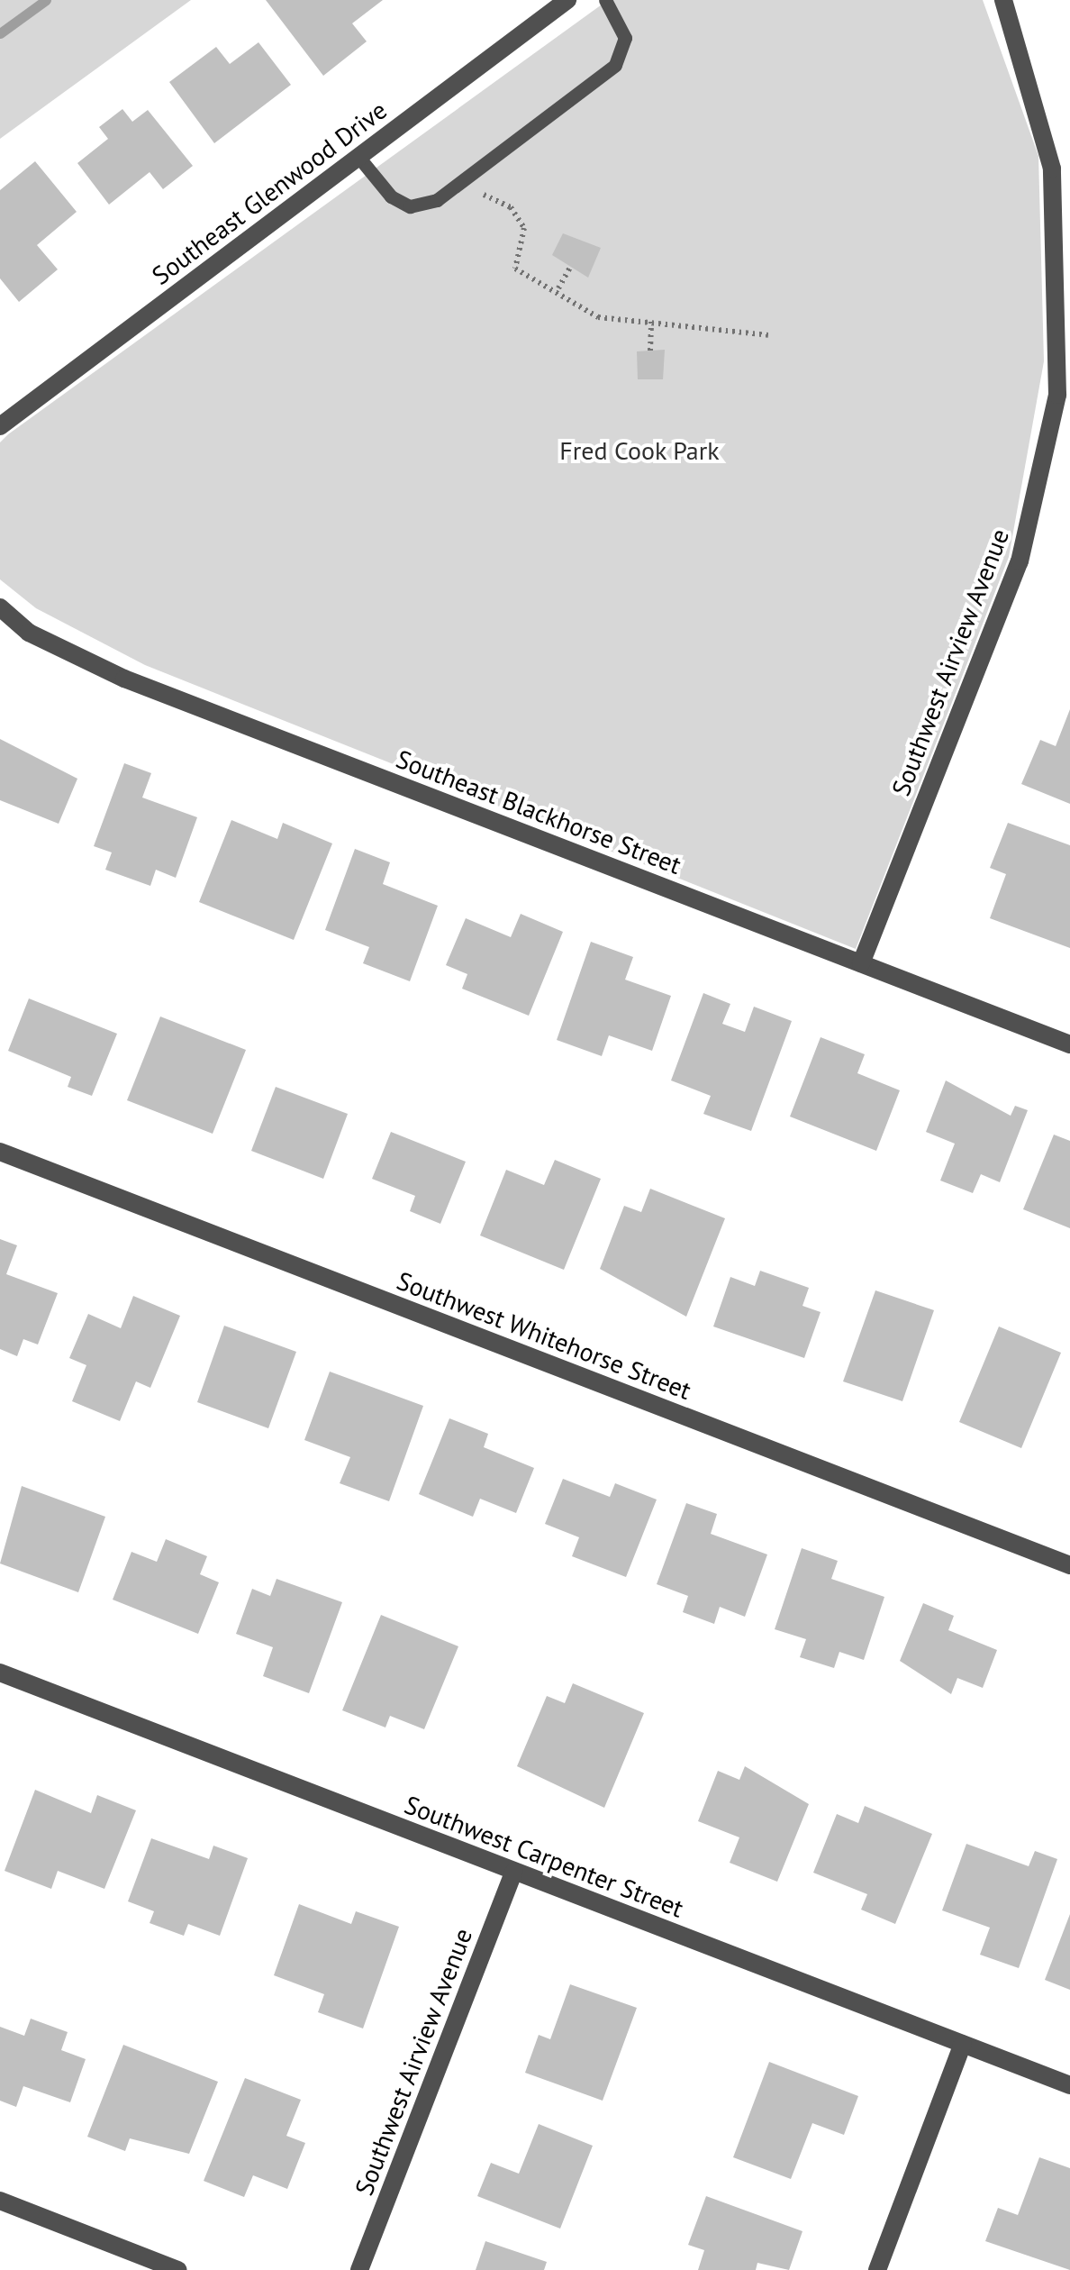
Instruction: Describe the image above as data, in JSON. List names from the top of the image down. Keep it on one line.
{"streets":{"street":["Southeast Glenwood Drive","Southwest Airview Avenue","Southeast Blackhorse Street","Southwest Whitehorse Street","Southwest Carpenter Street"]},"crossings":[["Southwest Airview Avenue","Southeast Blackhorse Street"],["Southwest Airview Avenue","Southwest Carpenter Street"]],"parks":["Fred Cook Park"]}
